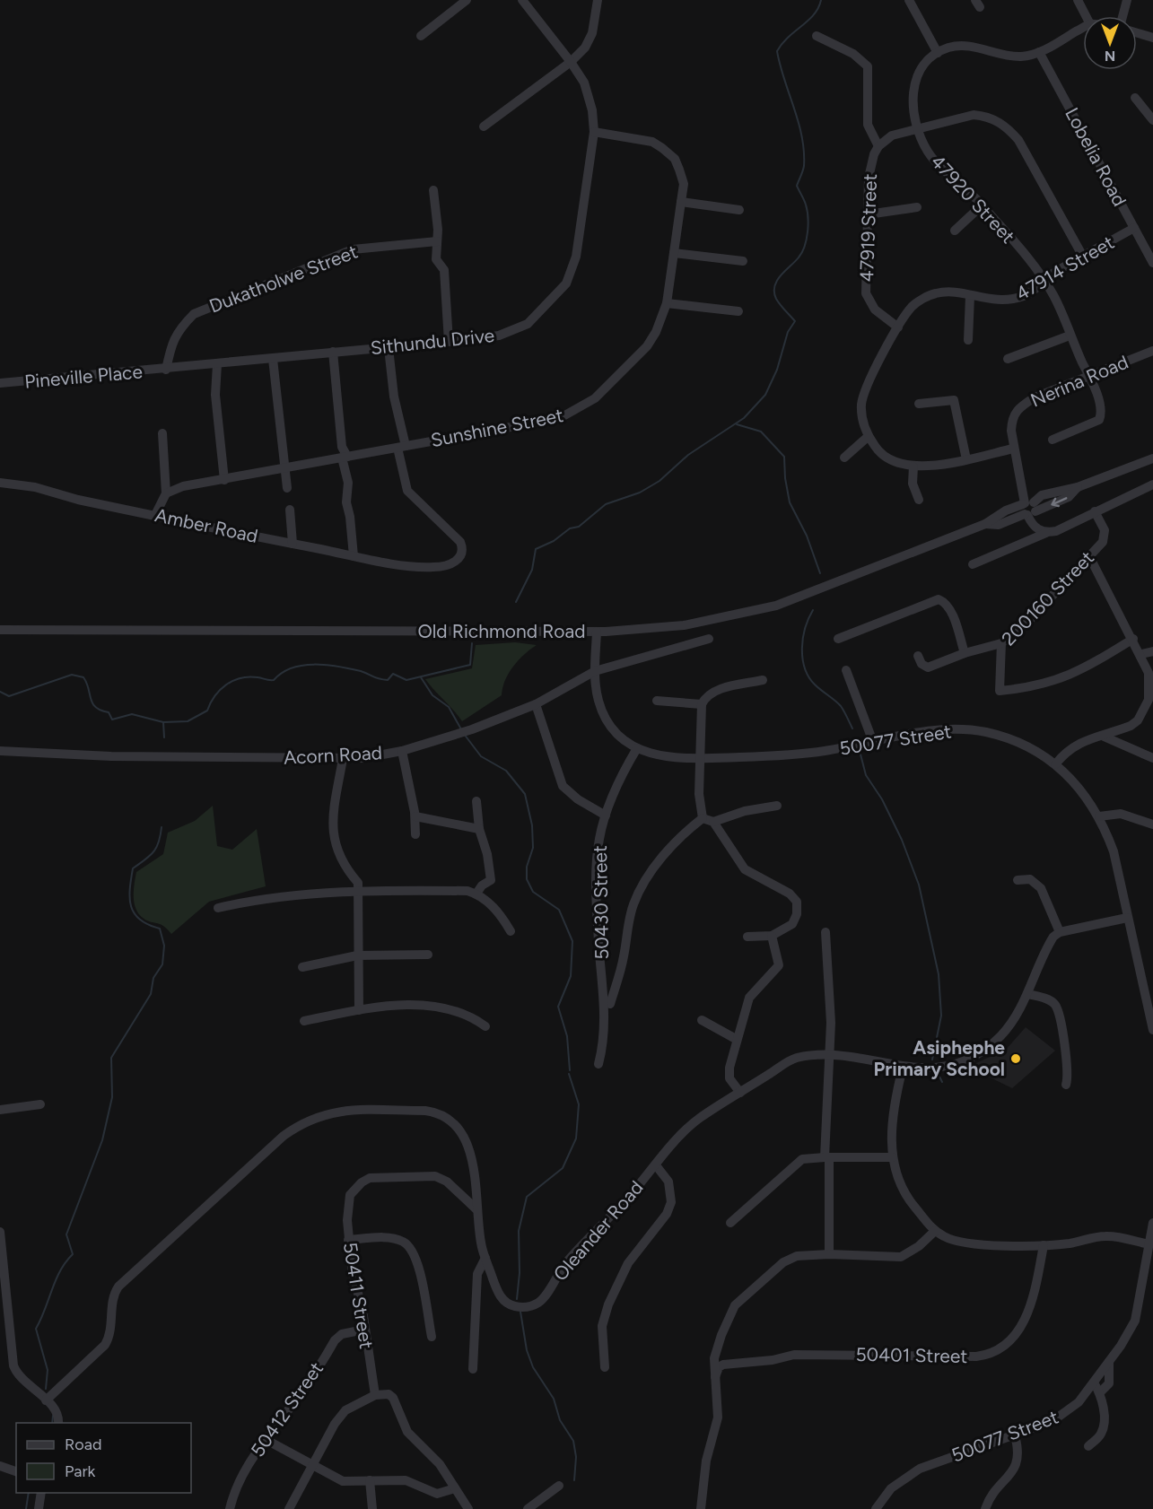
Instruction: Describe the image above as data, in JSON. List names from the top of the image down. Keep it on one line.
{"streets":{"street":["Lobelia Road","47920 Street","47919 Street","47914 Street","Dukatholwe Street","Sithundu Drive","Pineville Place","Nerina Road","Sunshine Street","Amber Road","200160 Street","Old Richmond Road","50077 Street","Acorn Road","50430 Street","Oleander Road","50411 Street","50401 Street","50412 Street"]},"crossings":[["Lobelia Road","47914 Street"],["47920 Street","47919 Street"],["47920 Street","47914 Street"],["47920 Street","Nerina Road"],["47919 Street","47914 Street"],["47914 Street","Nerina Road"],["Dukatholwe Street","Sithundu Drive"],["Dukatholwe Street","Pineville Place"],["Sithundu Drive","Pineville Place"],["Sithundu Drive","Sunshine Street"],["Sunshine Street","Amber Road"],["Old Richmond Road","50077 Street"],["50077 Street","Acorn Road"],["50077 Street","50430 Street"],["Oleander Road","50411 Street"],["50411 Street","50412 Street"]],"places":["Asiphephe Primary School"],"legend":["Road","Park"],"north":"bottom"}
